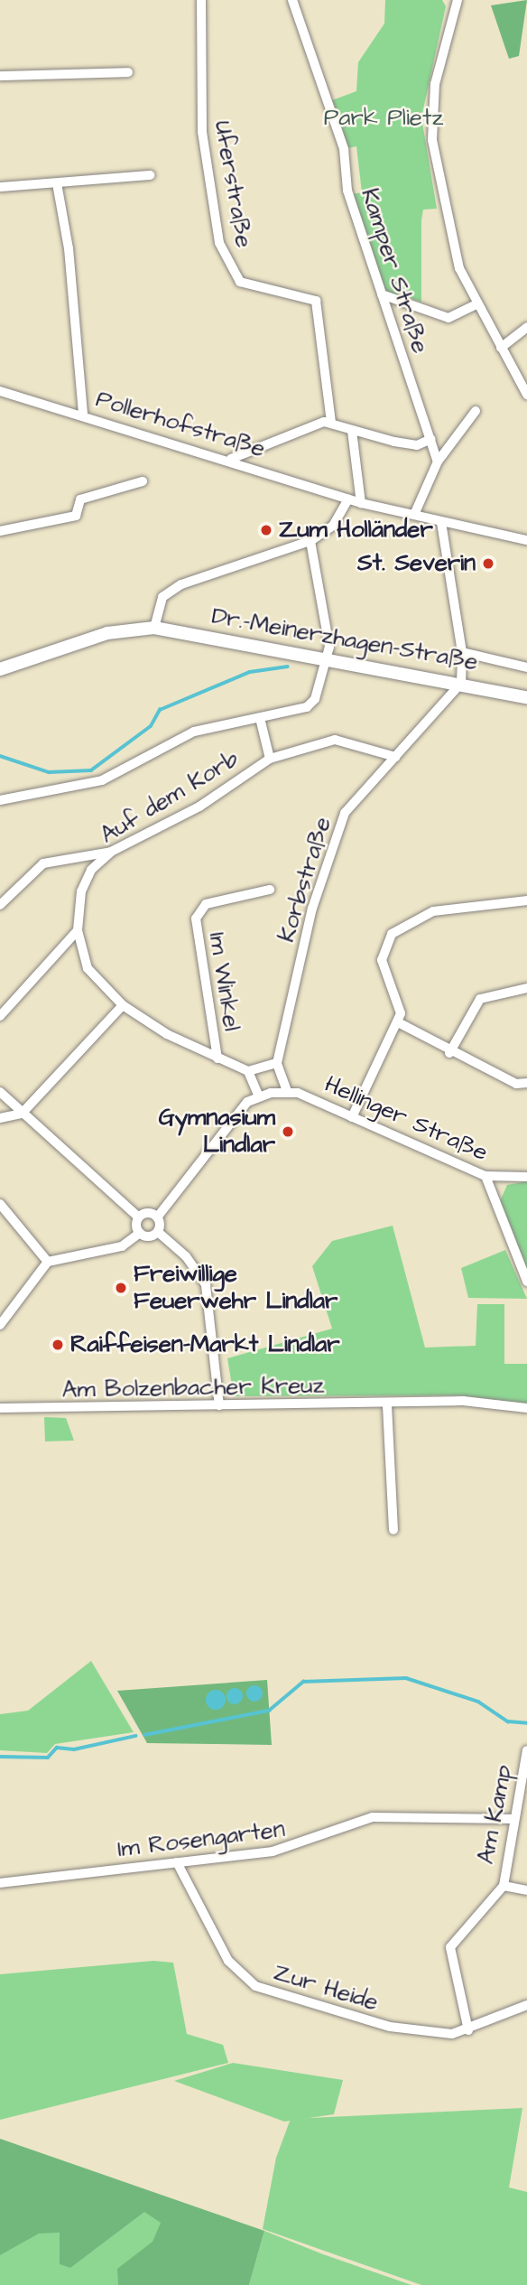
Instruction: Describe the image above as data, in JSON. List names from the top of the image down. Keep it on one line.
{"streets":{"main road":["Dr.-Meinerzhagen-Straße"],"street":["Uferstraße","Kamper Straße","Pollerhofstraße","Auf dem Korb","Korbstraße","Im Winkel","Hellinger Straße","Am Bolzenbacher Kreuz","Am Kamp","Im Rosengarten","Zur Heide"]},"crossings":[["Dr.-Meinerzhagen-Straße","Korbstraße"],["Auf dem Korb","Korbstraße"],["Auf dem Korb","Im Winkel"],["Am Kamp","Im Rosengarten"],["Im Rosengarten","Zur Heide"]],"parks":["Park Plietz"],"places":["Zum Holländer","St. Severin","Gymnasium Lindlar","Freiwillige Feuerwehr Lindlar","Raiffeisen-Markt Lindlar"]}
